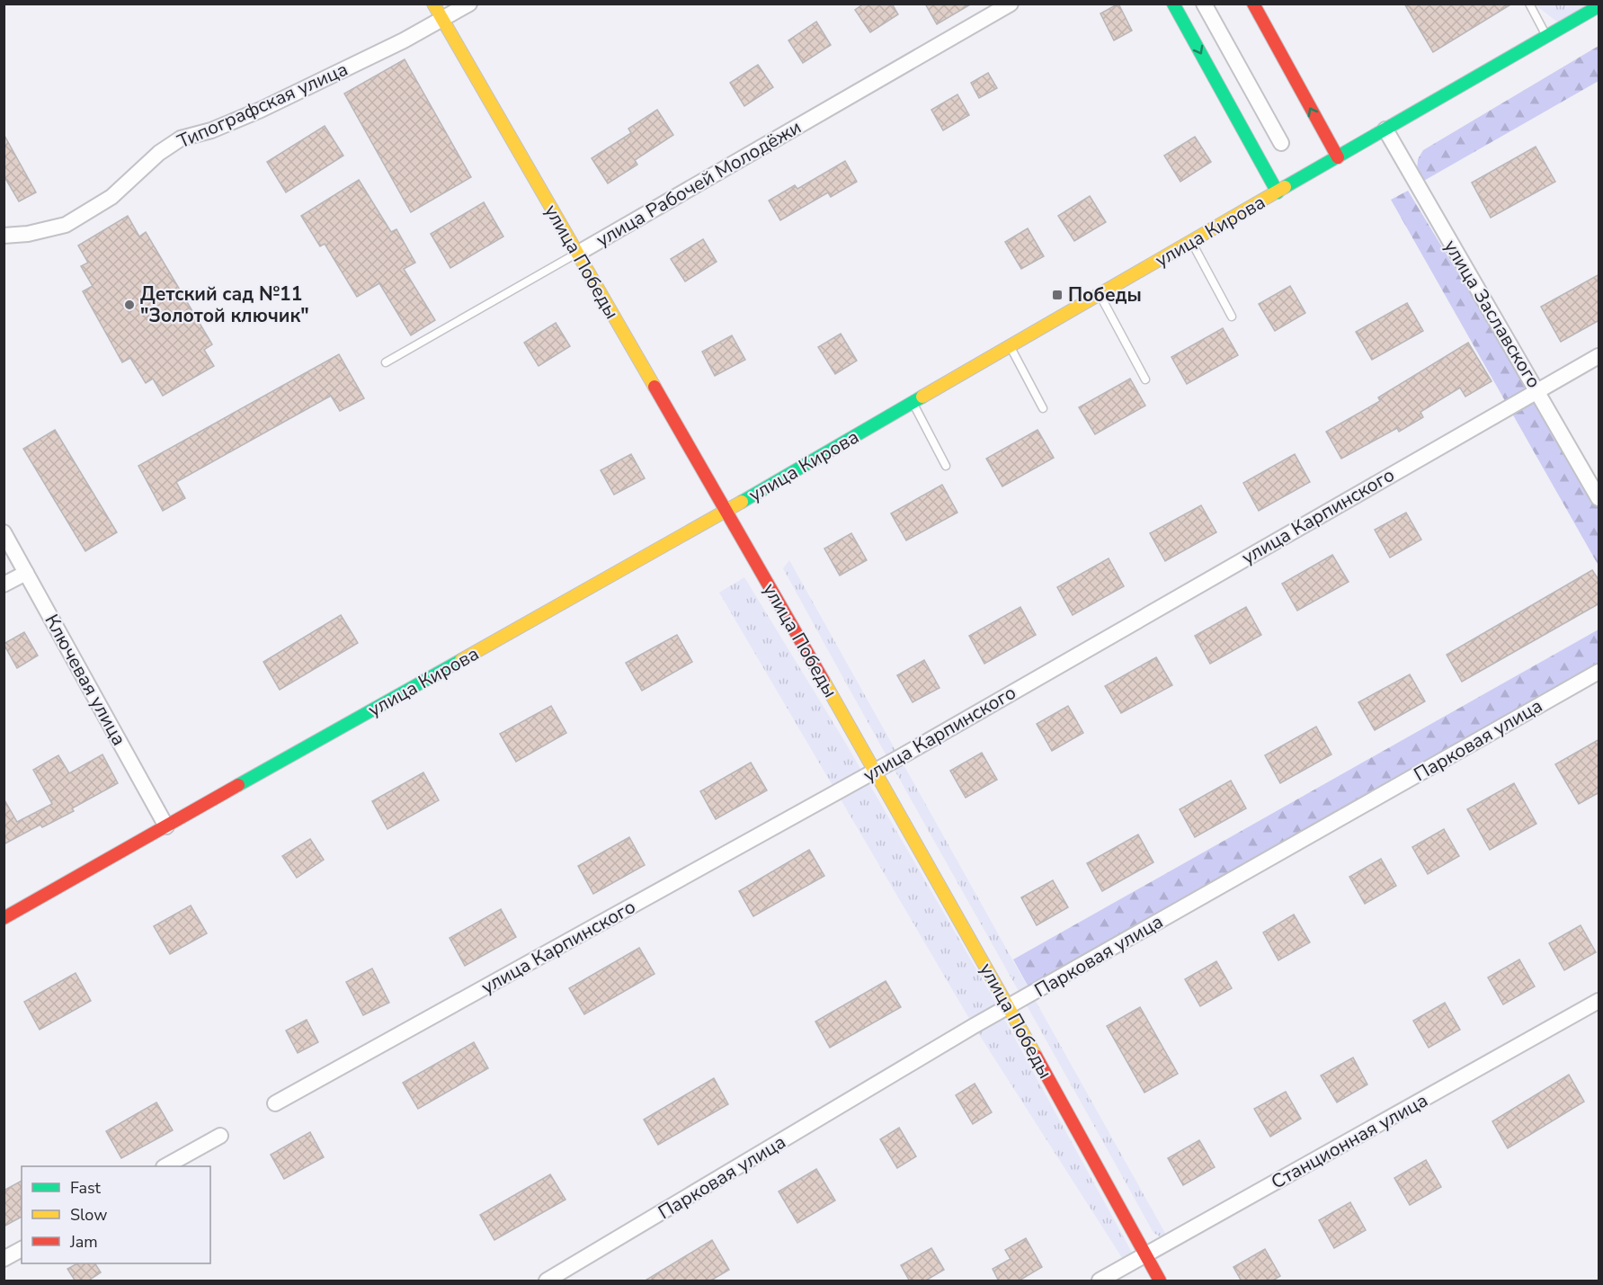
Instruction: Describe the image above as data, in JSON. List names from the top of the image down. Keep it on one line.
{"streets":{"main road":["улица Кирова","улица Победы"],"street":["Типографская улица","улица Рабочей Молодёжи","улица Заславского","улица Карпинского","Ключевая улица","Парковая улица","Станционная улица"]},"crossings":[["Типографская улица","улица Победы"],["улица Рабочей Молодёжи","улица Победы"],["улица Кирова","улица Победы"],["улица Кирова","улица Заславского"],["улица Кирова","Ключевая улица"],["улица Победы","улица Карпинского"],["улица Победы","Парковая улица"],["улица Победы","Станционная улица"],["улица Заславского","улица Карпинского"]],"places":{"transit":["Победы"],"other":["Детский сад №11 \"Золотой ключик\""]},"legend":["Fast","Slow","Jam"]}
